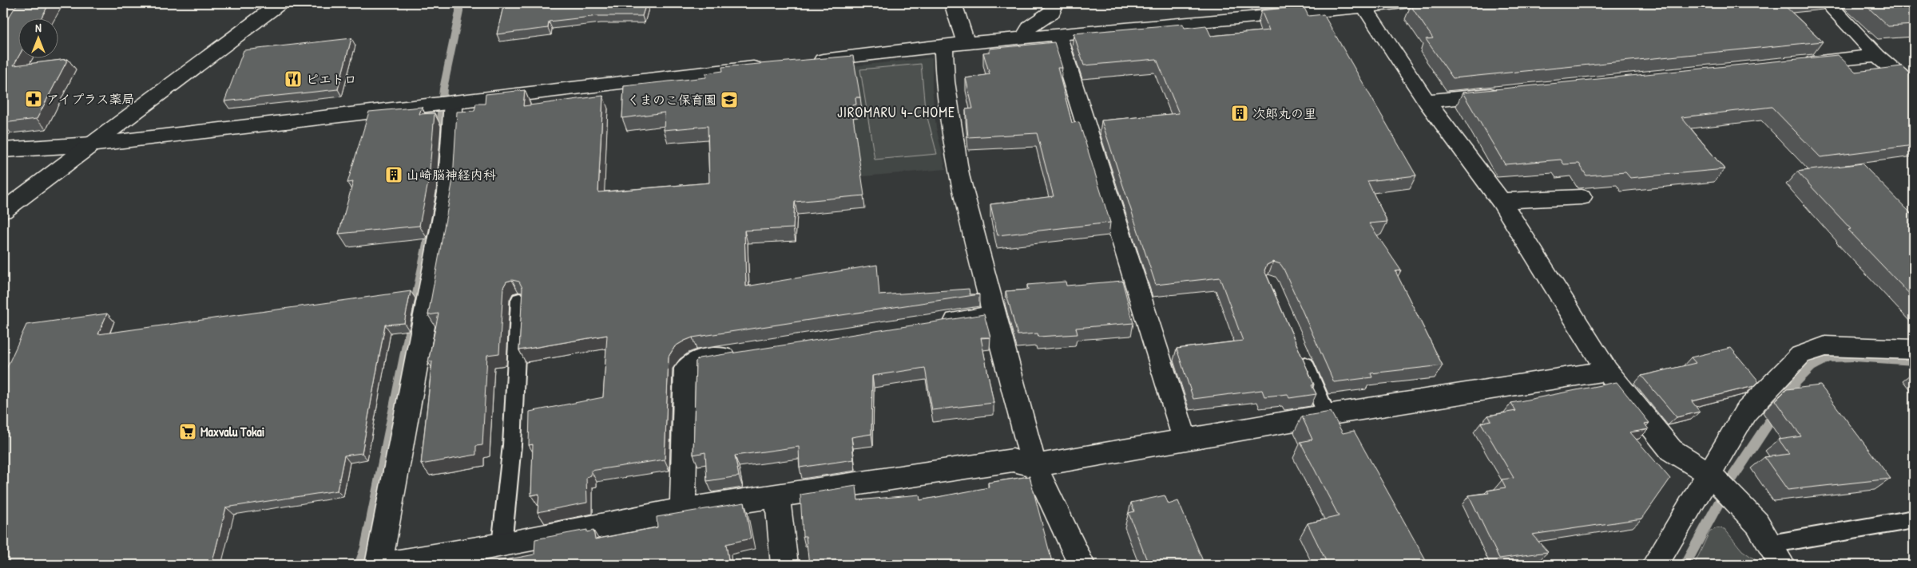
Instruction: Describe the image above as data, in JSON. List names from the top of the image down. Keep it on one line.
{"districts":["JIROMARU 4-CHOME"],"places":{"restaurant":["ピエトロ"],"pharmacy":["アイプラス薬局"],"school or university":["くまのこ保育園"],"building":["次郎丸の里","山崎脳神経内科"],"supermarket":["Maxvalu Tokai"]},"north":"top"}
